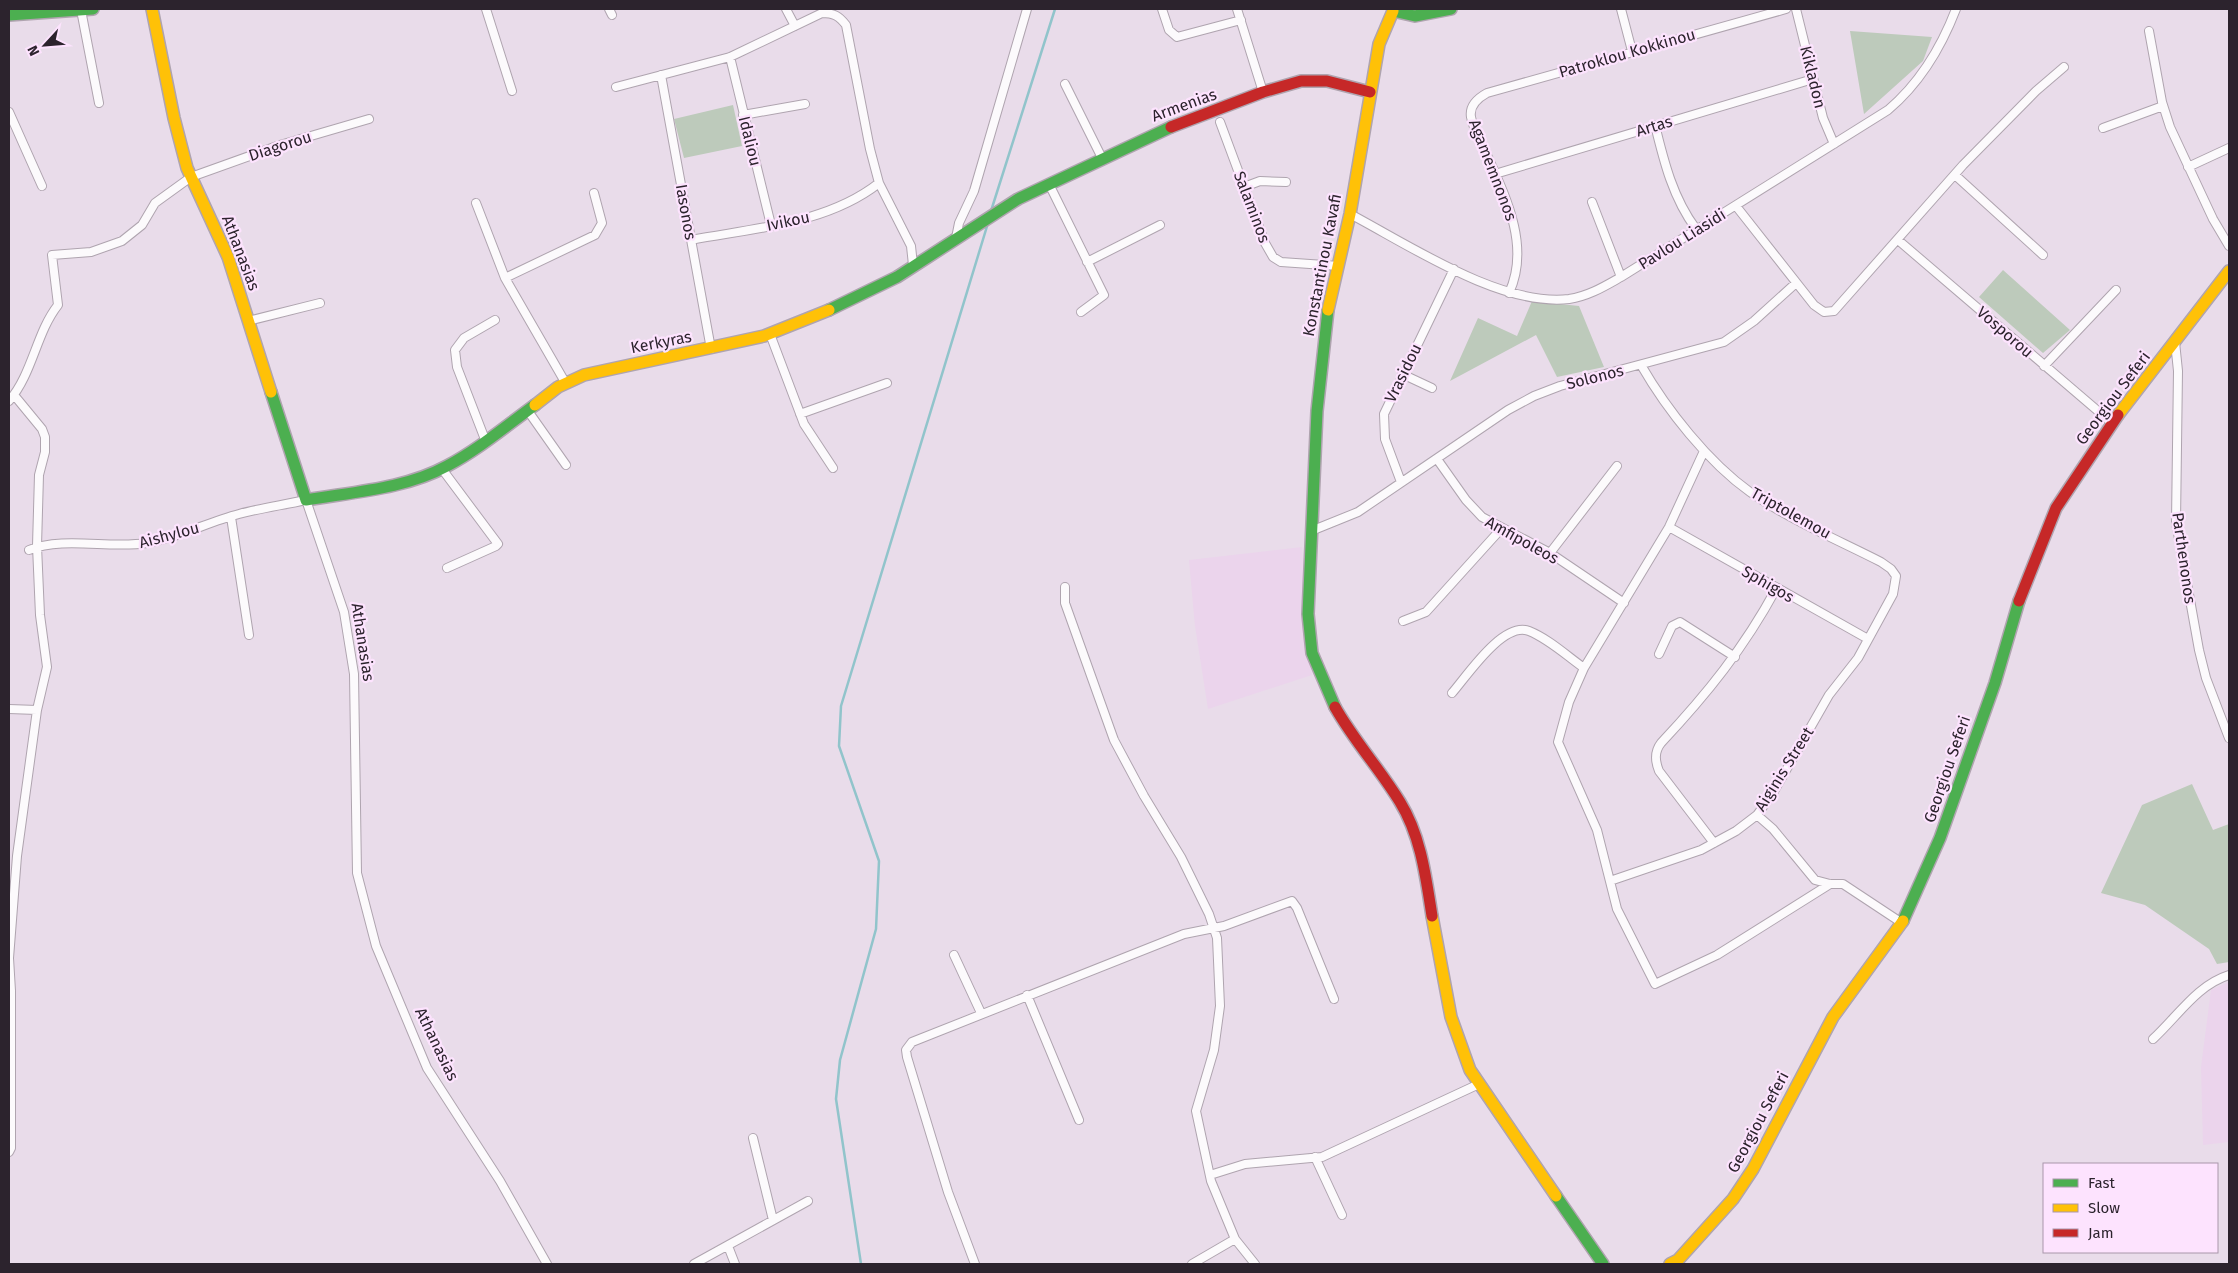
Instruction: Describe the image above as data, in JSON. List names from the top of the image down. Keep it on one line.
{"streets":{"street":["Patroklou Kokkinou","Kikladon","Armenias","Artas","Idaliou","Diagorou","Agamemnonos","Salaminos","Iasonos","Ivikou","Pavlou Liasidi","Athanasias","Konstantinou Kavafi","Vosporou","Kerkyras","Vrasidou","Solonos","Georgiou Seferi","Triptolemou","Aishylou","Amfipoleos","Parthenonos","Sphigos","Aiginis Street"]},"crossings":[["Patroklou Kokkinou","Agamemnonos"],["Kikladon","Artas"],["Kikladon","Pavlou Liasidi"],["Armenias","Konstantinou Kavafi"],["Armenias","Kerkyras"],["Artas","Agamemnonos"],["Idaliou","Ivikou"],["Diagorou","Athanasias"],["Agamemnonos","Pavlou Liasidi"],["Salaminos","Konstantinou Kavafi"],["Iasonos","Ivikou"],["Iasonos","Kerkyras"],["Pavlou Liasidi","Konstantinou Kavafi"],["Pavlou Liasidi","Vrasidou"],["Athanasias","Kerkyras"],["Athanasias","Aishylou"],["Konstantinou Kavafi","Solonos"],["Vosporou","Georgiou Seferi"],["Kerkyras","Aishylou"],["Vrasidou","Solonos"],["Solonos","Triptolemou"],["Solonos","Amfipoleos"],["Georgiou Seferi","Parthenonos"],["Triptolemou","Aiginis Street"],["Sphigos","Aiginis Street"]],"legend":["Fast","Slow","Jam"],"north":"bottom left"}
